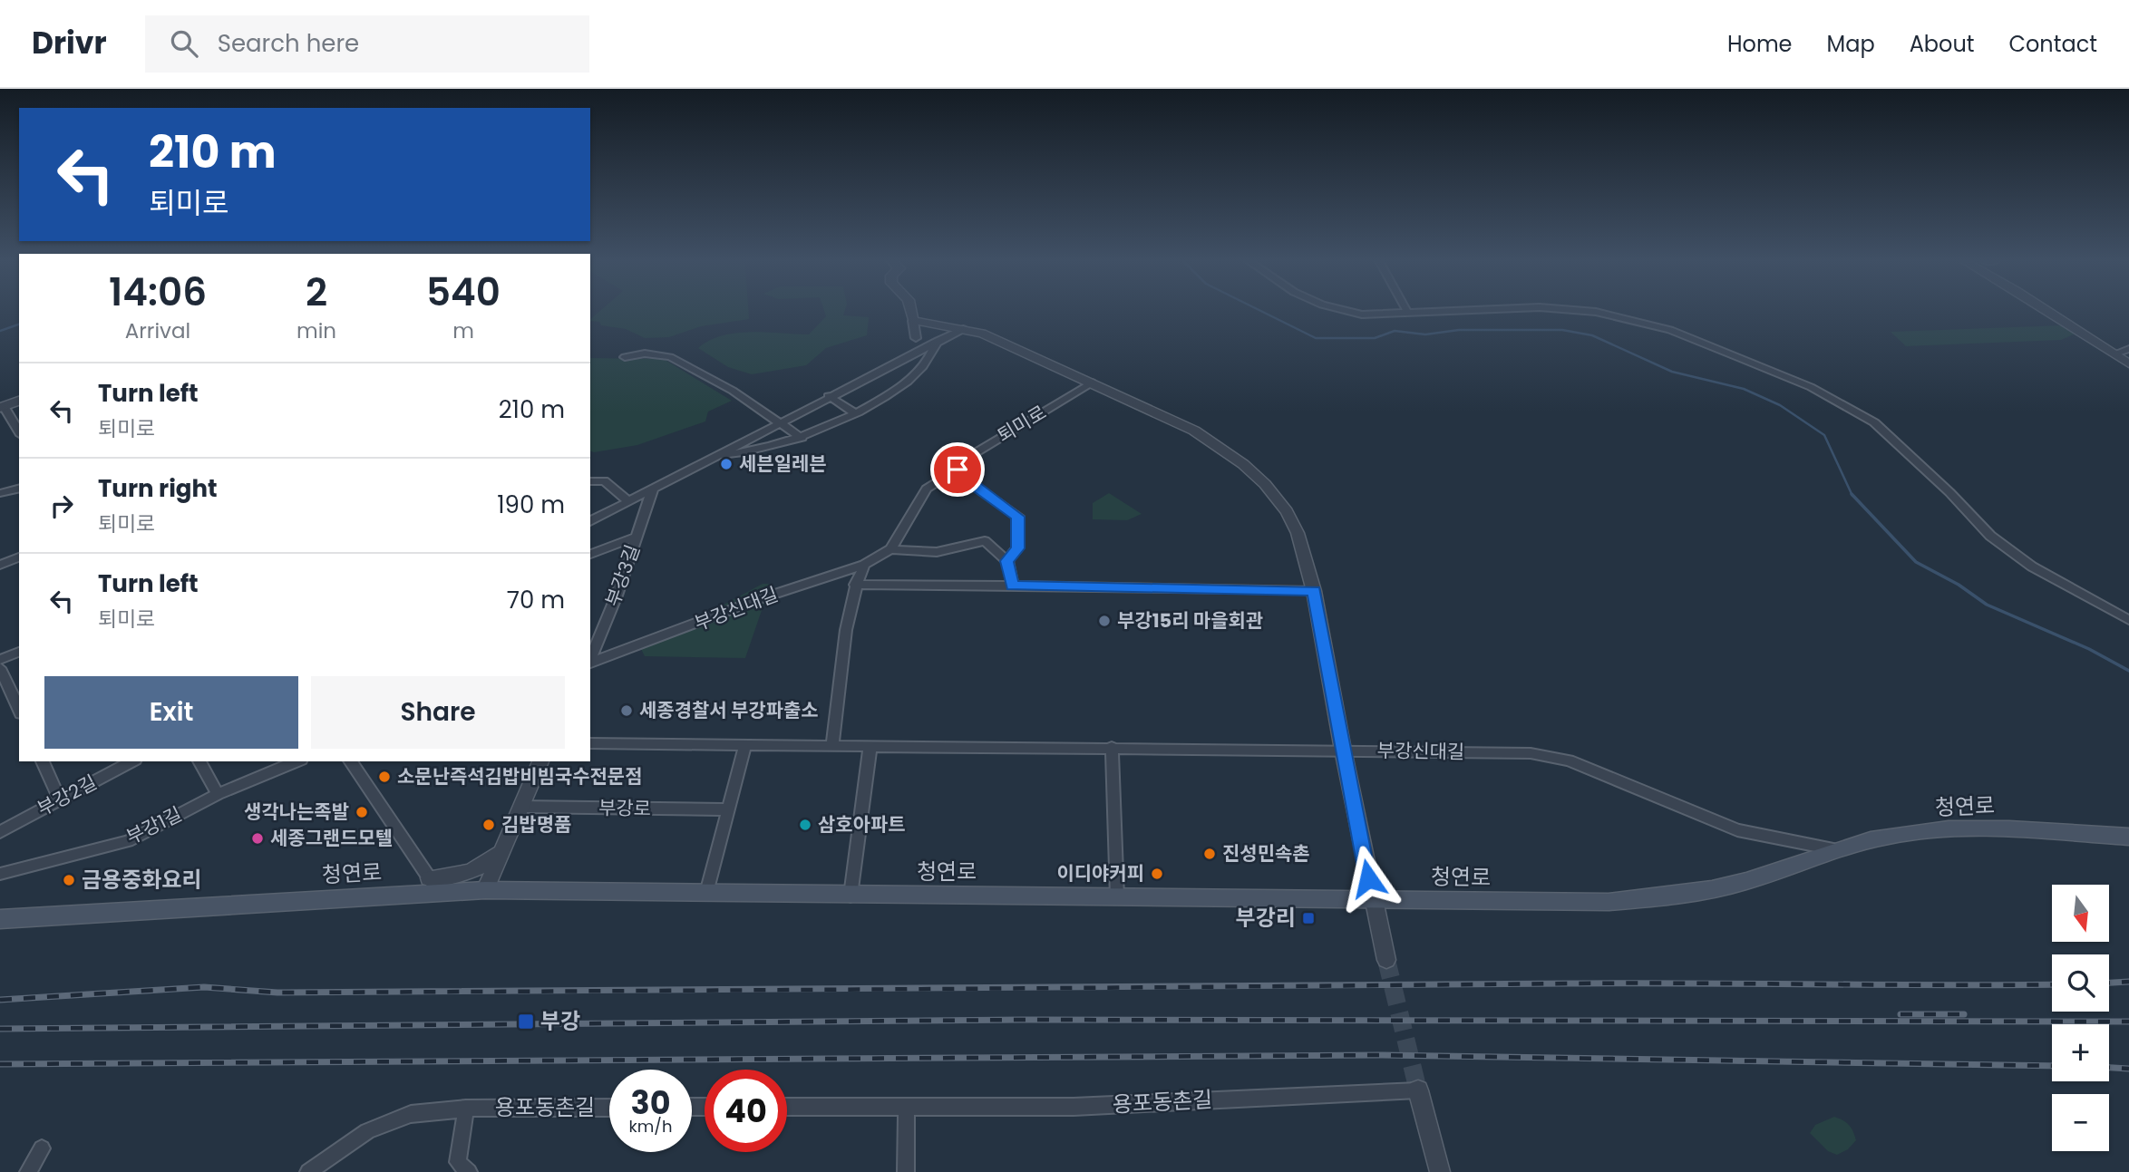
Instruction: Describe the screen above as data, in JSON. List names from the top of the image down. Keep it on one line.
{"streets":{"main road":["청연로"],"street":["퇴미로","부강3길","부강신대길","부강2길","부강로","부강1길","용포동촌길"]},"crossings":[["퇴미로","부강신대길"],["부강신대길","청연로"]],"places":{"other":["세븐일레븐","부강15리 마을회관","세종경찰서 부강파출소","소문난즉석김밥비빔국수전문점","생각나는족발","김밥명품","삼호아파트","세종그랜드모텔","진성민속촌","이디야커피","금용중화요리"],"transit":["부강리","부강"]},"north":"bottom","page":{"header":"Drivr","search":"Search here","nav":["Home","Map","About","Contact"],"turn":["210 m","퇴미로"],"eta":["14:06","Arrival","2","min","540","m"],"list":[{"name":"Turn left","note":"퇴미로","value":"210 m"},{"name":"Turn right","note":"퇴미로","value":"190 m"},{"name":"Turn left","note":"퇴미로","value":"70 m"}],"buttons":["Exit","Share"],"map_buttons":["+","−"],"speed":"30 km/h","limit":"40"}}
